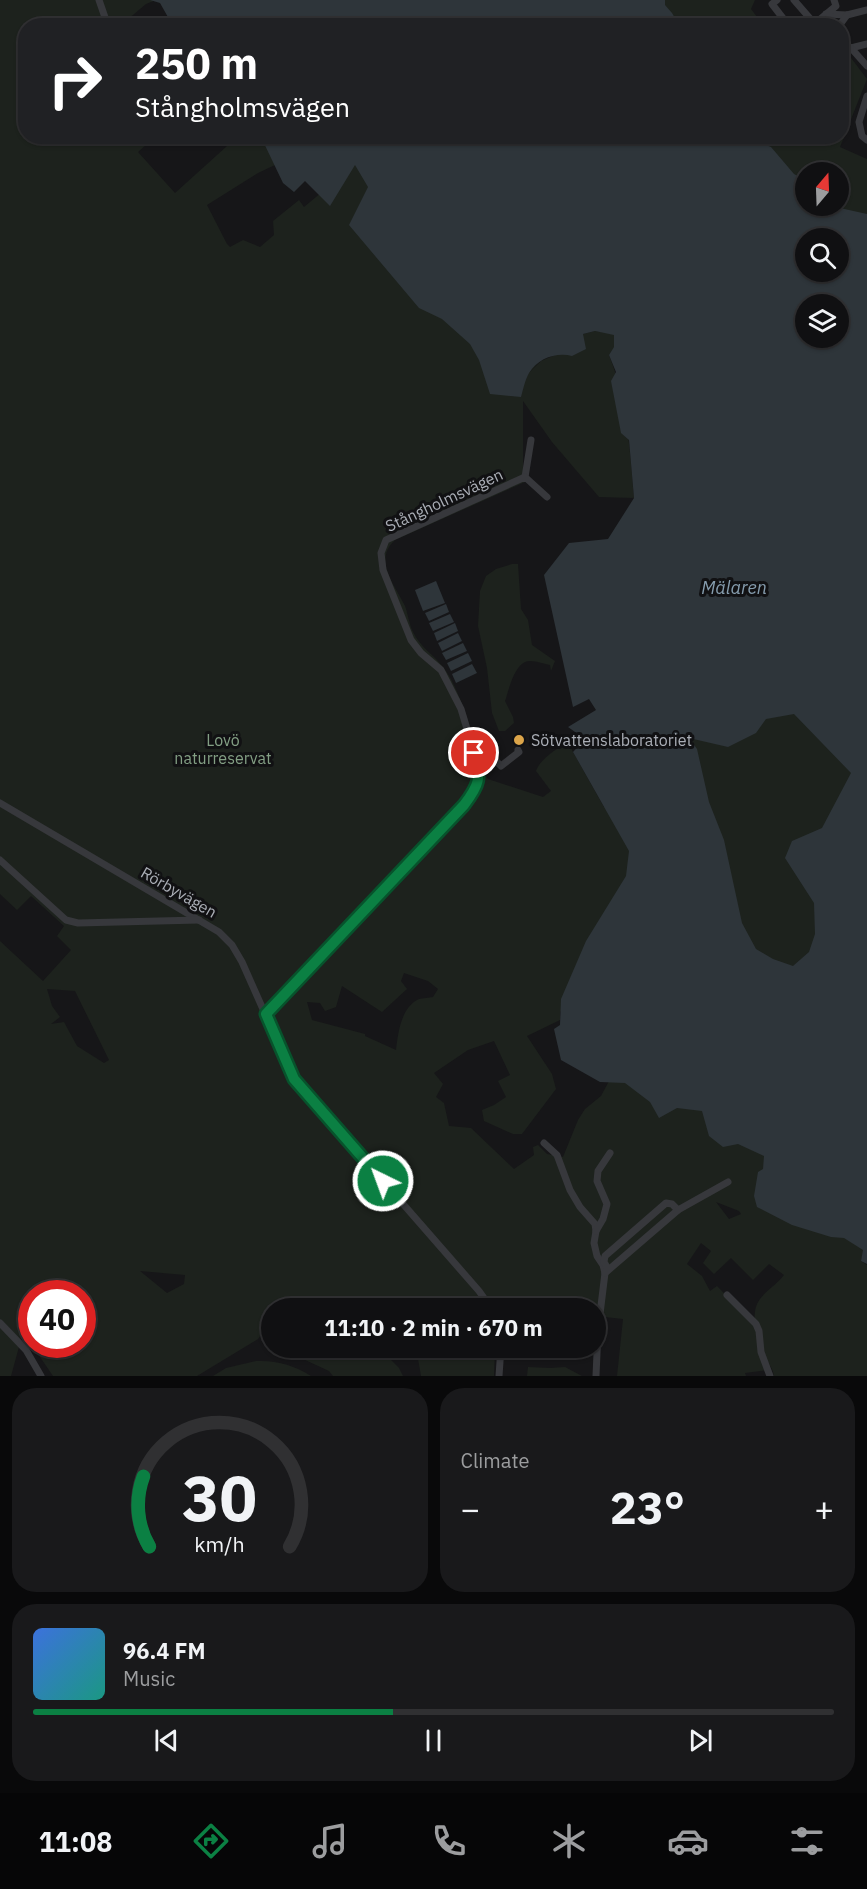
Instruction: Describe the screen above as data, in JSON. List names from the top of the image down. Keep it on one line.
{"streets":{"street":["Stångholmsvägen","Rörbyvägen"]},"water":["Mälaren"],"parks":["Lovö naturreservat"],"places":["Sötvattenslaboratoriet"],"north":"top","page":{"turn":["250 m","Stångholmsvägen"],"limit":"40","trip":"11:10 · 2 min · 670 m","tile":"Climate","heat":["−","23°","+"],"song":["96.4 FM","Music"],"tabs":"11:08","gauge":["30","km/h"]}}
